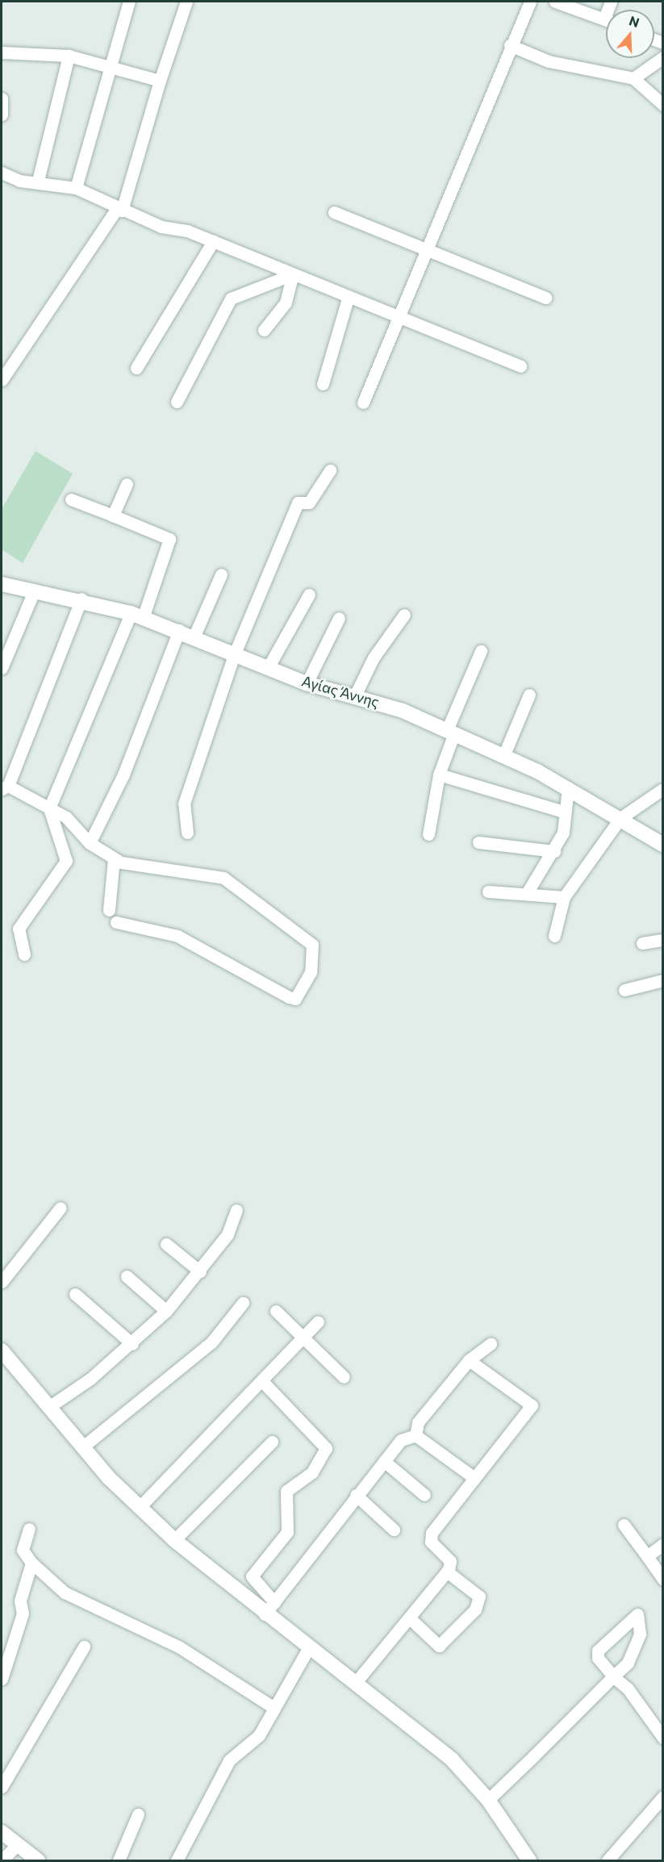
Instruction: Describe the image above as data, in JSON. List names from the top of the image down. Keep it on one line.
{"streets":{"street":["Αγίας Άννης"]},"north":"top"}
